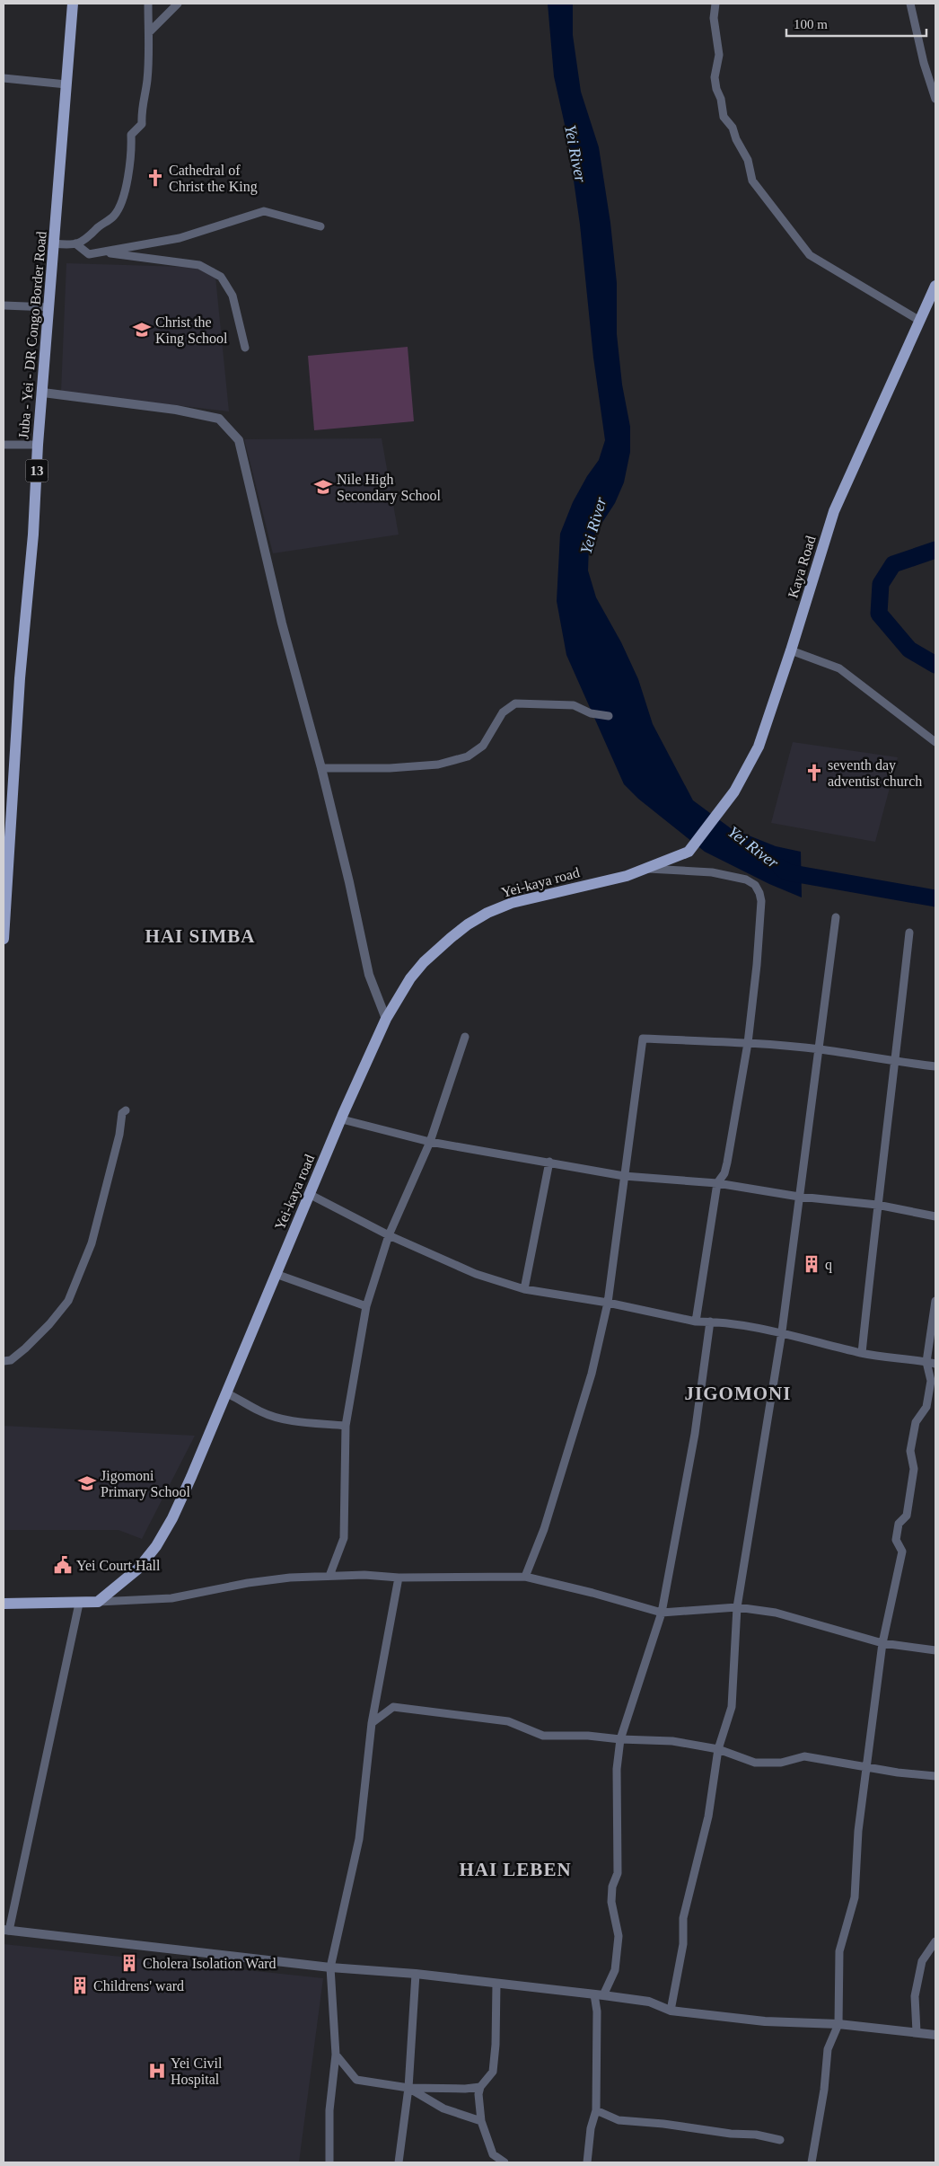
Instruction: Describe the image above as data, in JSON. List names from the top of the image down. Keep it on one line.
{"streets":{"main road":["Juba - Yei - DR Congo Border Road","13","Kaya Road","Yei-kaya road"]},"crossings":[["Kaya Road","Yei-kaya road"]],"districts":["HAI SIMBA","JIGOMONI","HAI LEBEN"],"water":["Yei River"],"places":{"church":["Cathedral of Christ the King","seventh day adventist church"],"school or university":["Christ the King School","Nile High Secondary School","Jigomoni Primary School"],"building":["q","Cholera Isolation Ward","Childrens' ward"],"public building":["Yei Court Hall"],"hospital":["Yei Civil Hospital"]},"scale_bar":"100 m"}
